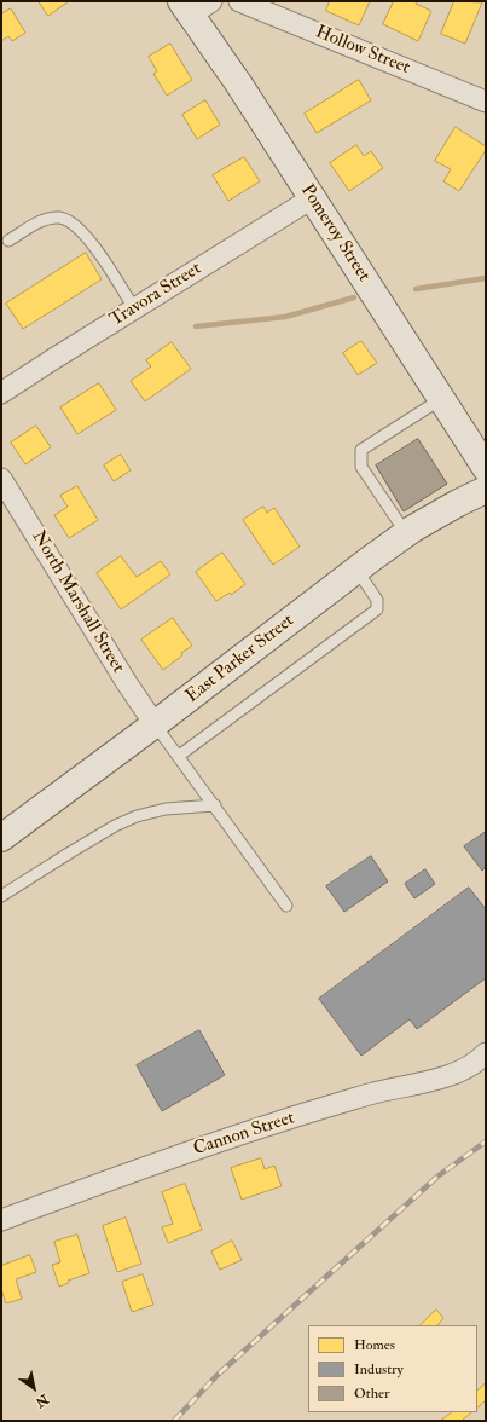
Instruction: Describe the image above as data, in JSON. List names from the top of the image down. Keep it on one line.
{"streets":{"street":["Hollow Street","Pomeroy Street","Travora Street","North Marshall Street","East Parker Street","Cannon Street"]},"crossings":[["Pomeroy Street","Travora Street"],["North Marshall Street","East Parker Street"]],"legend":["Homes","Industry","Other"],"north":"bottom right"}
